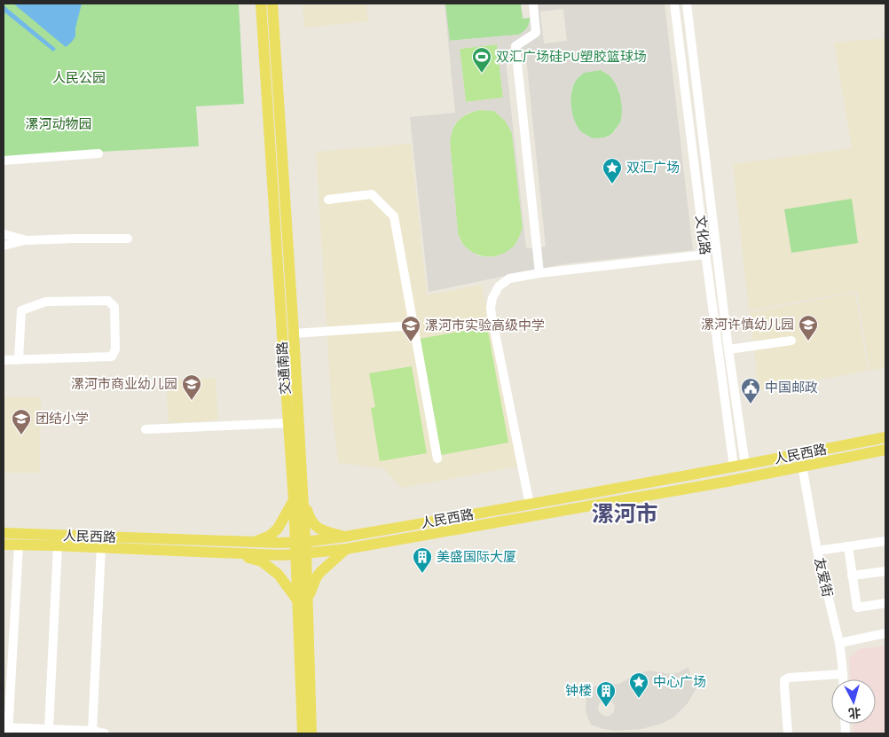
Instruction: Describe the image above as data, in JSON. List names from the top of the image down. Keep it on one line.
{"streets":{"main road":["交通南路","人民西路"],"street":["文化路","友爱街"]},"crossings":[["文化路","人民西路"],["交通南路","人民西路"],["人民西路","友爱街"]],"districts":["漯河市"],"parks":["人民公园","漯河动物园"],"places":{"sports":["双汇广场硅PU塑胶篮球场"],"place":["双汇广场","中心广场"],"school or university":["漯河许慎幼儿园","漯河市实验高级中学","漯河市商业幼儿园","团结小学"],"public building":["中国邮政"],"building":["美盛国际大厦","钟楼"]},"north":"bottom"}
